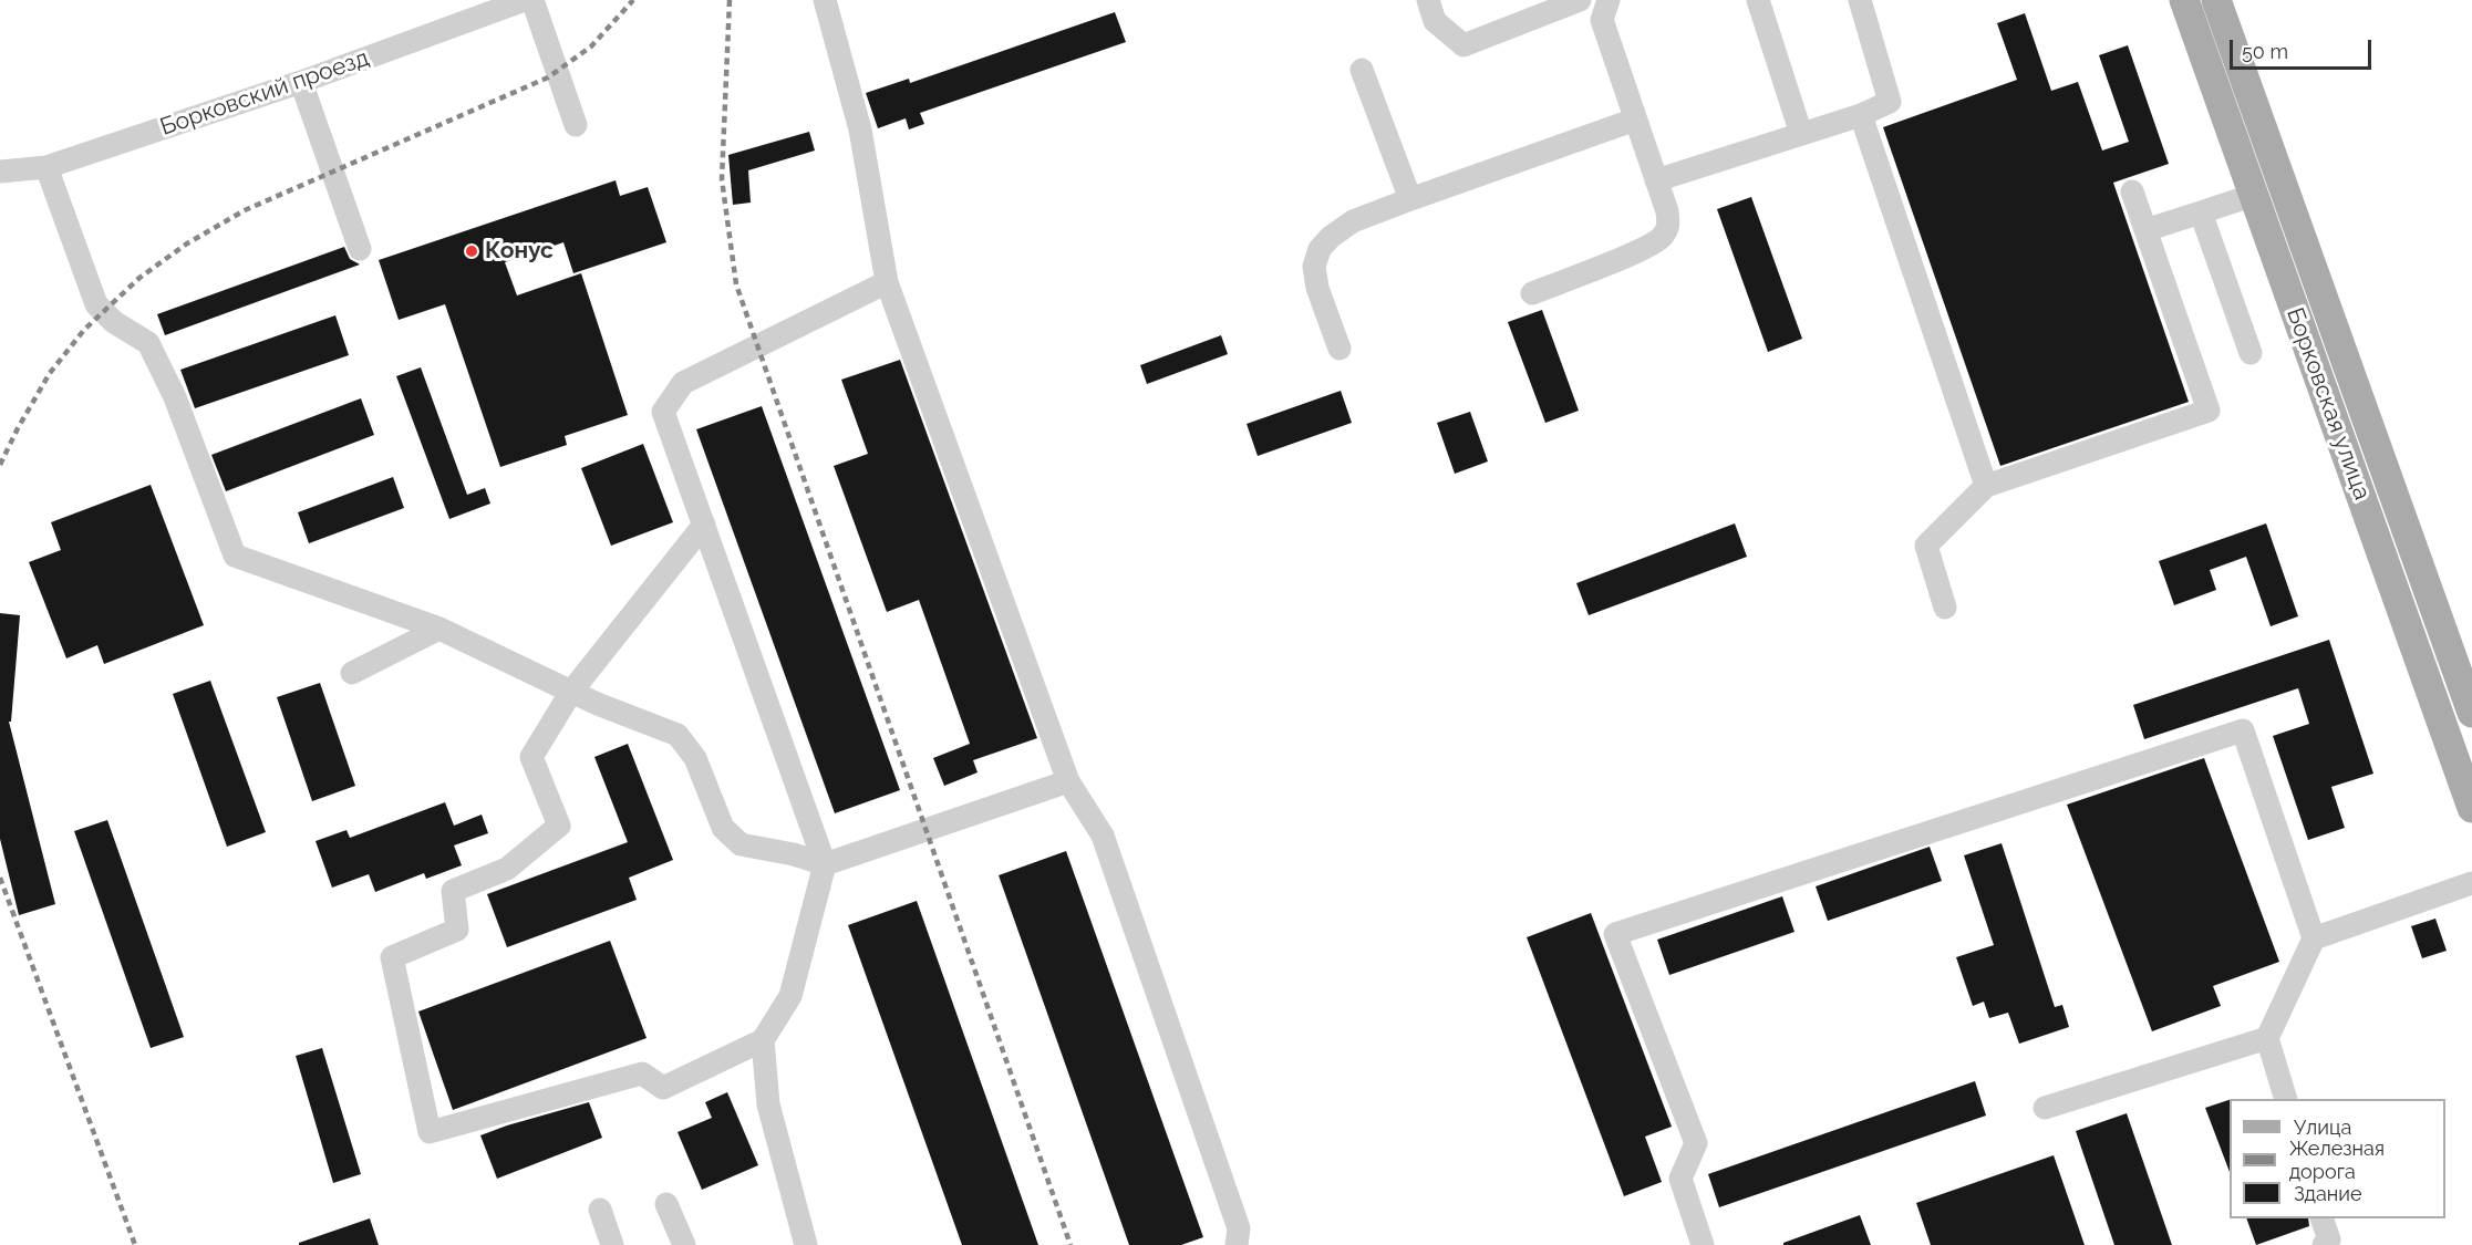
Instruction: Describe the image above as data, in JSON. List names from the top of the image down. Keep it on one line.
{"streets":{"main road":["Борковская улица"],"street":["Борковский проезд"]},"places":["Конус"],"legend":["Улица","Железная дорога","Здание"],"scale_bar":"50 m"}
